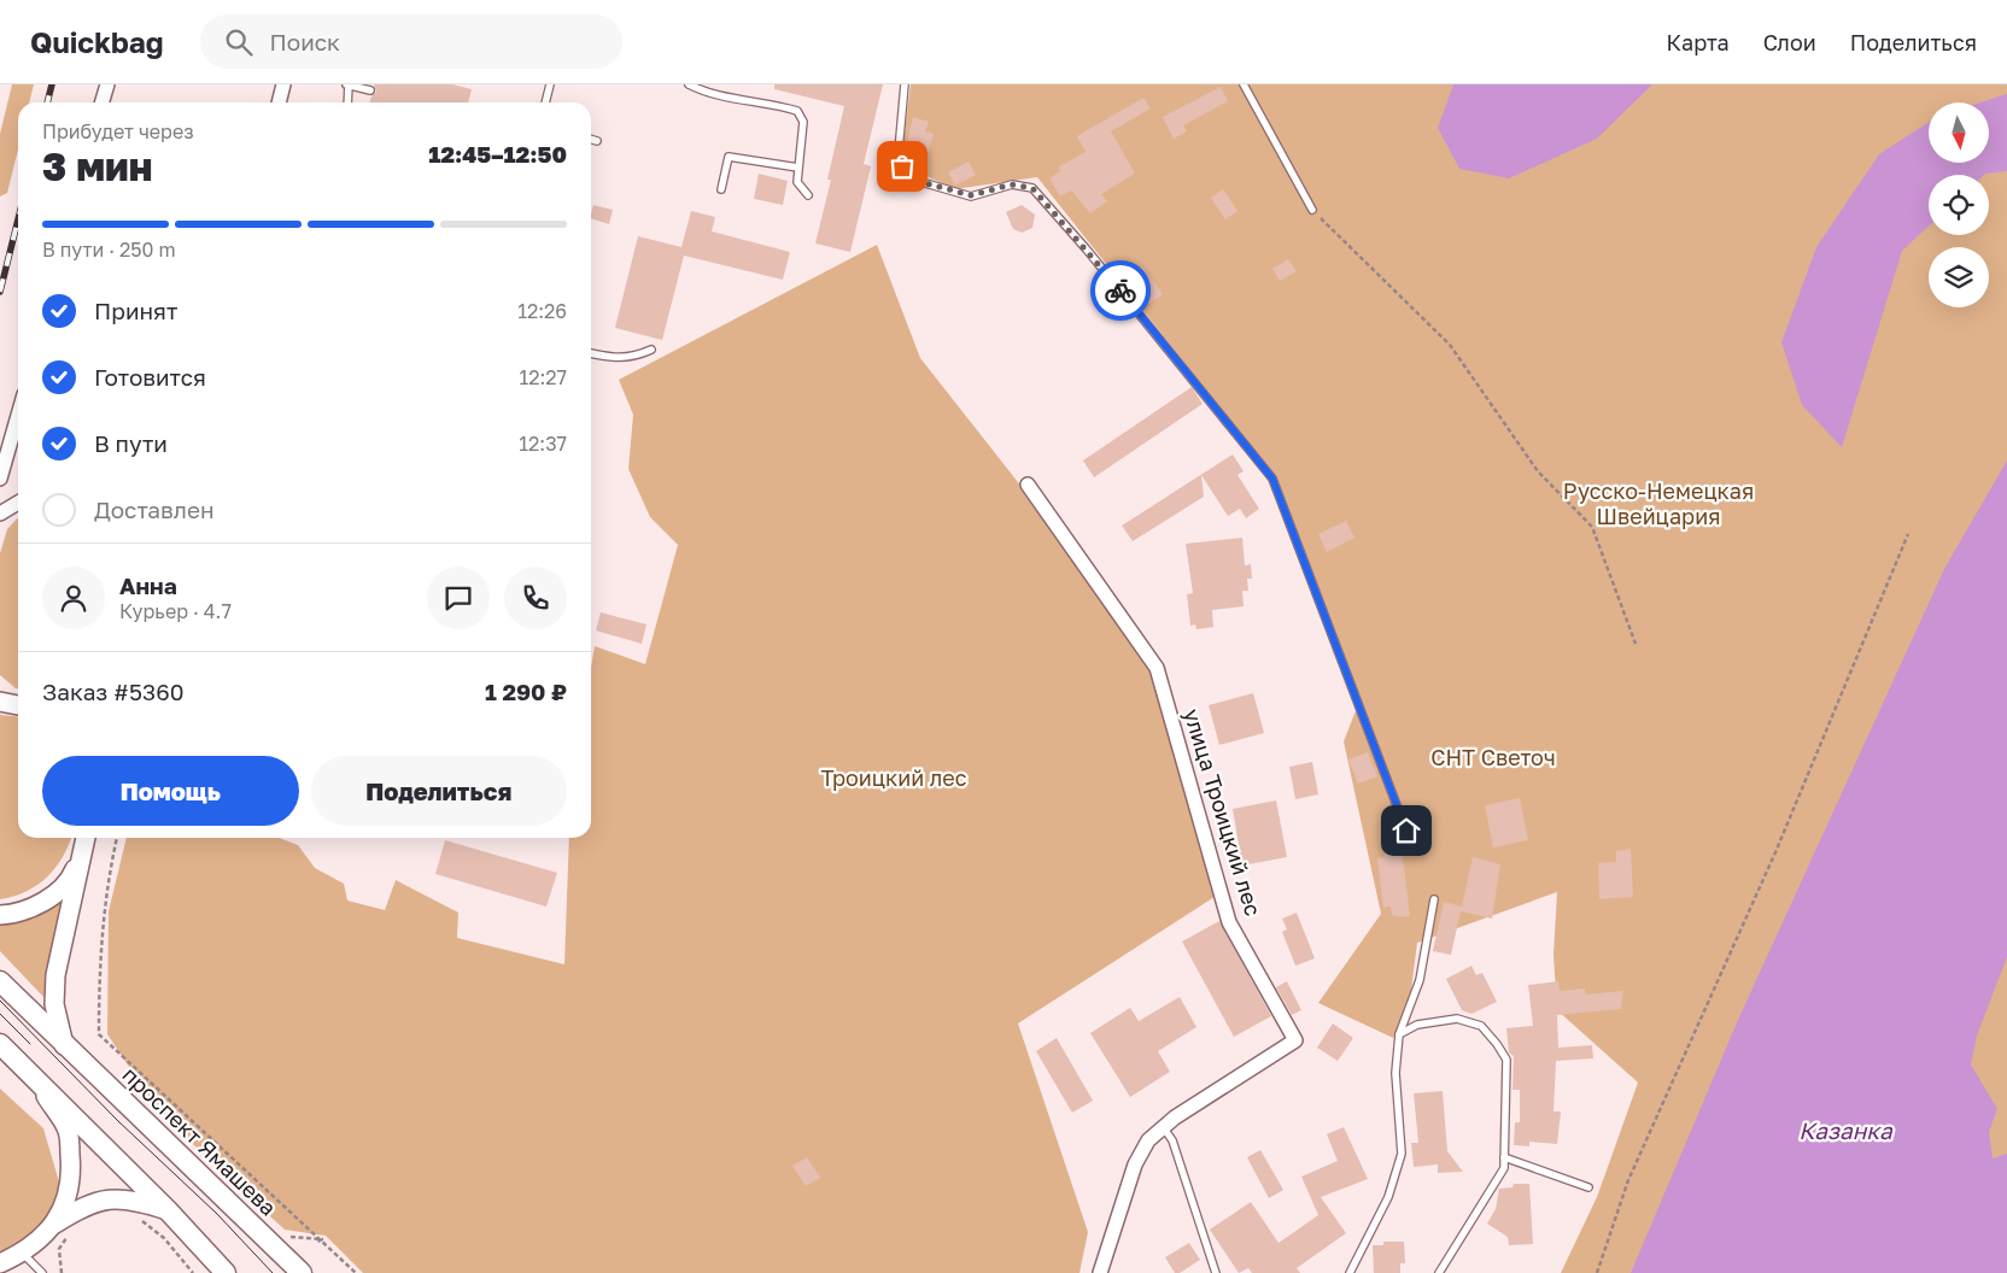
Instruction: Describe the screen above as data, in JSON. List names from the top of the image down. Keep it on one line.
{"streets":{"main road":["проспект Ямашева"],"street":["улица Троицкий лес"]},"water":["Казанка"],"parks":["Русско-Немецкая Швейцария","СНТ Светоч","Троицкий лес"],"north":"bottom","page":{"header":"Quickbag","search":"Поиск","nav":["Карта","Слои","Поделиться"],"heading":["3 мин","Прибудет через","12:45–12:50"],"panel":["Анна","Курьер · 4.7","Заказ #5360","1 290 ₽"],"bar":"В пути · 250 m","list":[["Принят","12:26"],["Готовится","12:27"],["В пути","12:37"],"Доставлен"],"buttons":["Помощь","Поделиться"]}}
